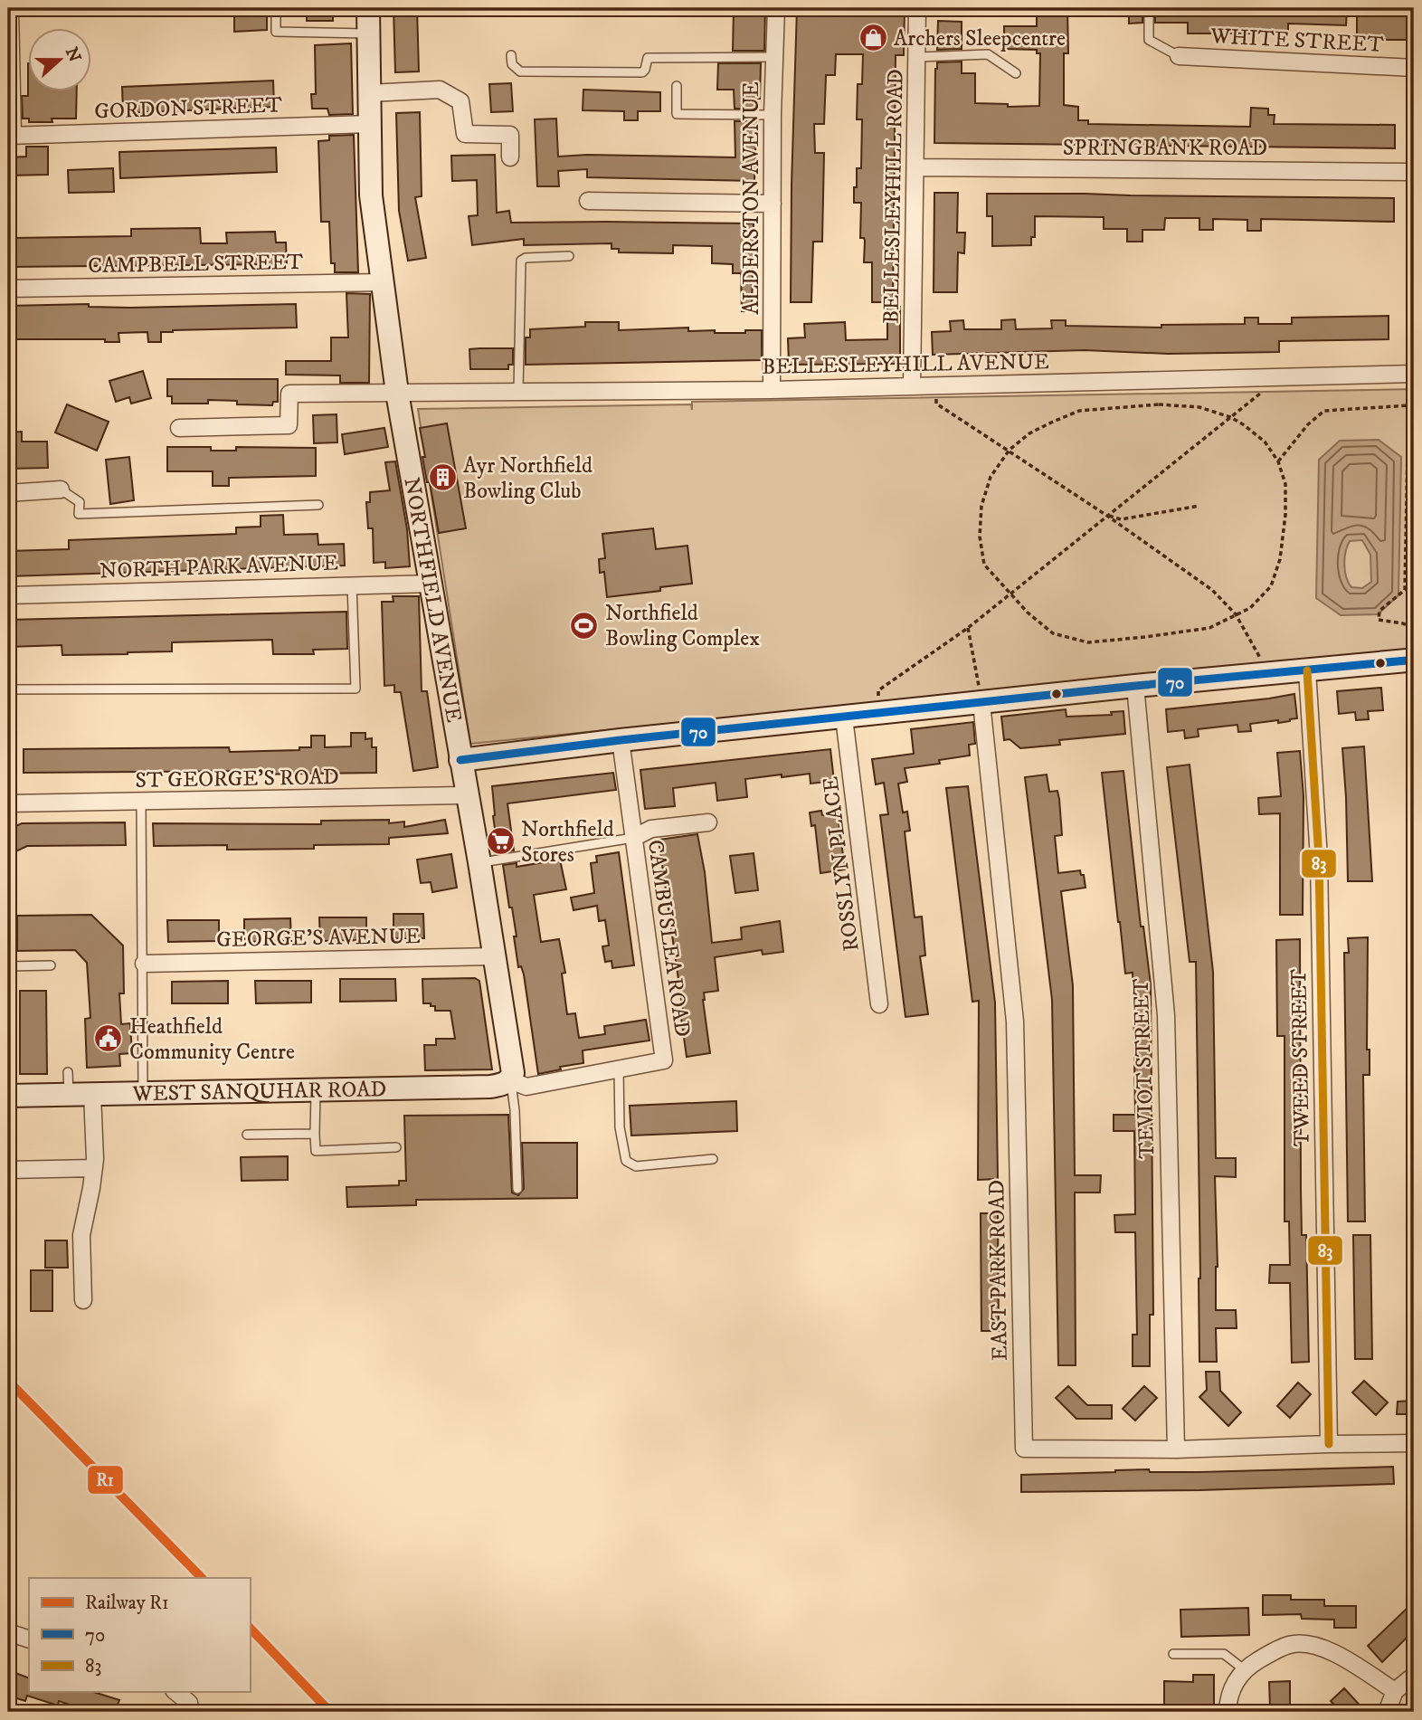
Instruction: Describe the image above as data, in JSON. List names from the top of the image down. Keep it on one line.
{"streets":{"street":["WHITE STREET","GORDON STREET","SPRINGBANK ROAD","BELLESLEYHILL ROAD","ALDERSTON AVENUE","CAMPBELL STREET","BELLESLEYHILL AVENUE","NORTH PARK AVENUE","NORTHFIELD AVENUE","ST GEORGE'S ROAD","ROSSLYN PLACE","GEORGE'S AVENUE","CAMBUSLEA ROAD","TWEED STREET","TEVIOT STREET","WEST SANQUHAR ROAD","EAST PARK ROAD"]},"crossings":[["GORDON STREET","NORTHFIELD AVENUE"],["SPRINGBANK ROAD","BELLESLEYHILL ROAD"],["BELLESLEYHILL ROAD","BELLESLEYHILL AVENUE"],["ALDERSTON AVENUE","BELLESLEYHILL AVENUE"],["CAMPBELL STREET","NORTHFIELD AVENUE"],["BELLESLEYHILL AVENUE","NORTHFIELD AVENUE"],["NORTH PARK AVENUE","NORTHFIELD AVENUE"],["NORTHFIELD AVENUE","ST GEORGE'S ROAD"],["NORTHFIELD AVENUE","GEORGE'S AVENUE"],["NORTHFIELD AVENUE","CAMBUSLEA ROAD"],["NORTHFIELD AVENUE","WEST SANQUHAR ROAD"],["CAMBUSLEA ROAD","WEST SANQUHAR ROAD"],["TWEED STREET","EAST PARK ROAD"],["TEVIOT STREET","EAST PARK ROAD"]],"places":{"shop":["Archers Sleepcentre"],"building":["Ayr Northfield Bowling Club"],"sports":["Northfield Bowling Complex"],"supermarket":["Northfield Stores"],"public building":["Heathfield Community Centre"]},"lines":["transit line 70","transit line 83","rail line R1"],"legend":["Railway R1","70","83"],"north":"right"}
